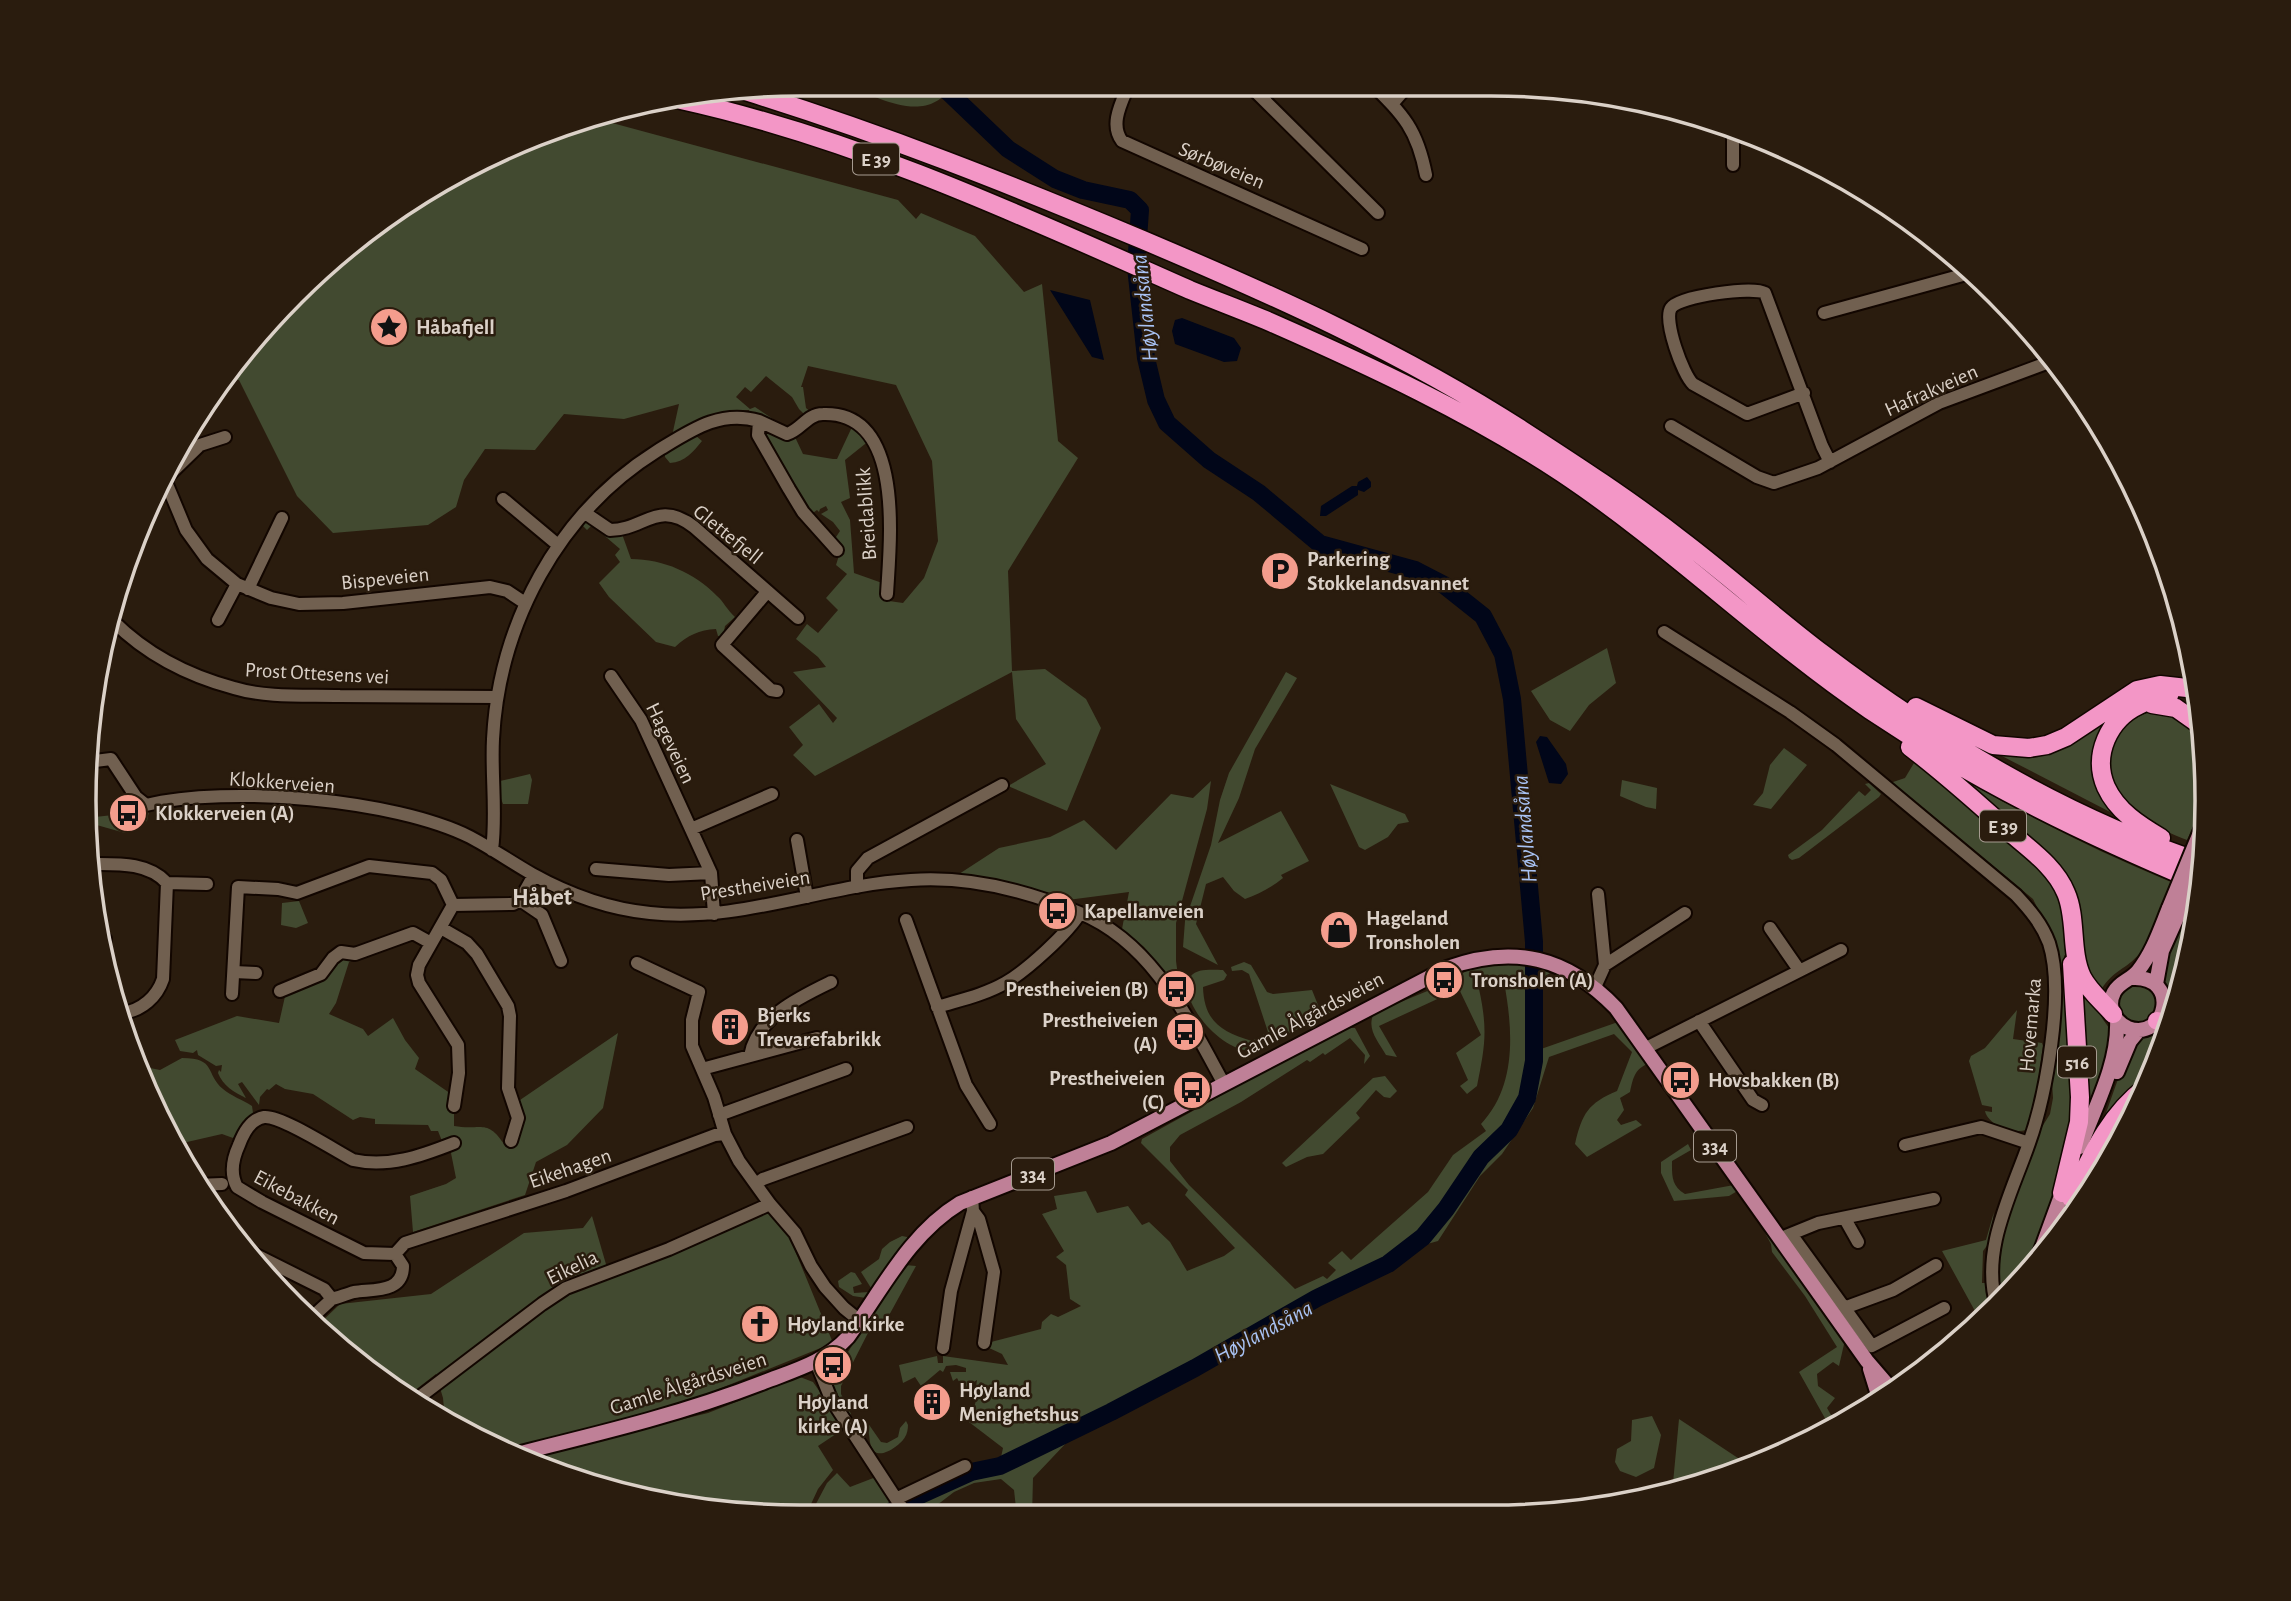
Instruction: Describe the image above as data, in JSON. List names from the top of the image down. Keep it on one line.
{"streets":{"highway":["E 39","516"],"main road":["Gamle Ålgårdsveien","334"],"street":["Sørbøveien","Hafrakveien","Breidablikk","Glettefjell","Bispeveien","Prost Ottesens vei","Hageveien","Klokkerveien","Prestheiveien","Hovemarka","Eikehagen","Eikebakken","Eikelia"]},"crossings":[["E 39","516"],["Hageveien","Prestheiveien"],["Klokkerveien","Prestheiveien"],["Prestheiveien","Gamle Ålgårdsveien"],["Eikehagen","Eikebakken"]],"districts":["Håbet"],"water":["Høylandsåna"],"places":{"place":["Håbafjell"],"parking":["Parkering Stokkelandsvannet"],"bus stop":["Klokkerveien (A)","Kapellanveien","Tronsholen (A)","Prestheiveien (B)","Prestheiveien (A)","Hovsbakken (B)","Prestheiveien (C)","Høyland kirke (A)"],"shop":["Hageland Tronsholen"],"building":["Bjerks Trevarefabrikk","Høyland Menighetshus"],"church":["Høyland kirke"]}}
